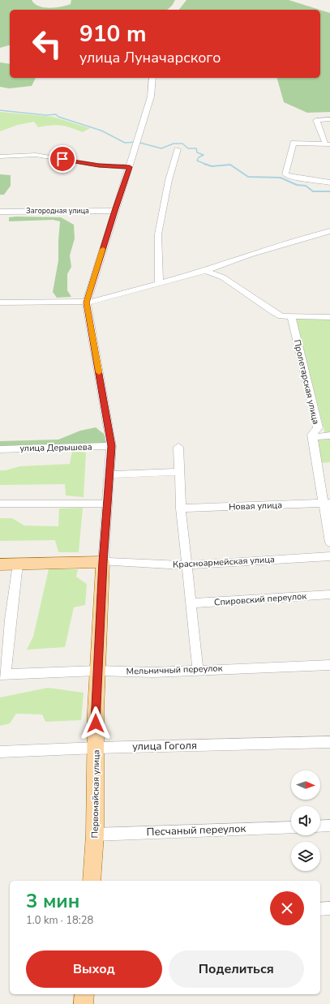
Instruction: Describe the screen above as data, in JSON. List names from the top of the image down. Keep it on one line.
{"streets":{"main road":["Красноармейская улица","Первомайская улица"],"street":["Загородная улица","Пролетарская улица","улица Дерышева","Новая улица","Спировский переулок","Мельничный переулок","улица Гоголя","Песчаный переулок"]},"crossings":[["Загородная улица","Первомайская улица"],["Пролетарская улица","Новая улица"],["улица Дерышева","Первомайская улица"],["Красноармейская улица","Первомайская улица"],["Мельничный переулок","Первомайская улица"],["улица Гоголя","Первомайская улица"],["Первомайская улица","Песчаный переулок"]],"north":"right","page":{"turn":["910 m","улица Луначарского"],"heading":["3 мин","1.0 km · 18:28"],"buttons":["Выход","Поделиться"]}}
